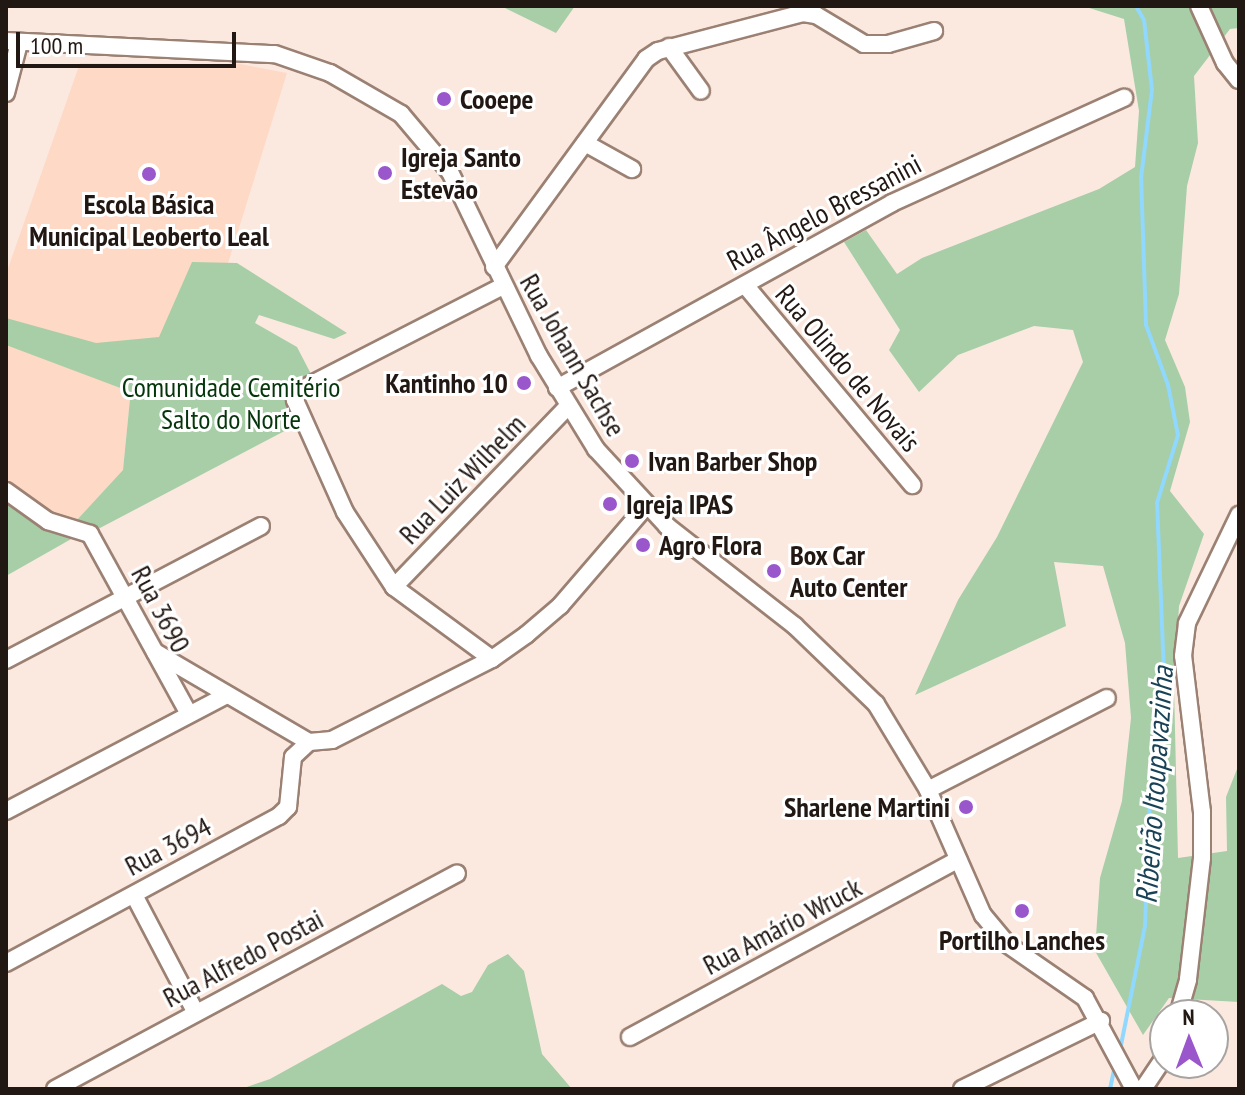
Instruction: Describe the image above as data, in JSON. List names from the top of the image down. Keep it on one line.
{"streets":{"street":["Rua Ângelo Bressanini","Rua Johann Sachse","Rua Olindo de Novais","Rua Luiz Wilhelm","Rua 3690","Rua 3694","Rua Amário Wruck","Rua Alfredo Postai"]},"crossings":[["Rua Ângelo Bressanini","Rua Johann Sachse"],["Rua Ângelo Bressanini","Rua Olindo de Novais"],["Rua Johann Sachse","Rua Luiz Wilhelm"],["Rua Johann Sachse","Rua Amário Wruck"]],"water":["Ribeirão Itoupavazinha"],"parks":["Comunidade Cemitério Salto do Norte"],"places":["Cooepe","Igreja Santo Estevão","Escola Básica Municipal Leoberto Leal","Kantinho 10","Ivan Barber Shop","Igreja IPAS","Agro Flora","Box Car Auto Center","Sharlene Martini","Portilho Lanches"],"scale_bar":"100 m","north":"top"}
